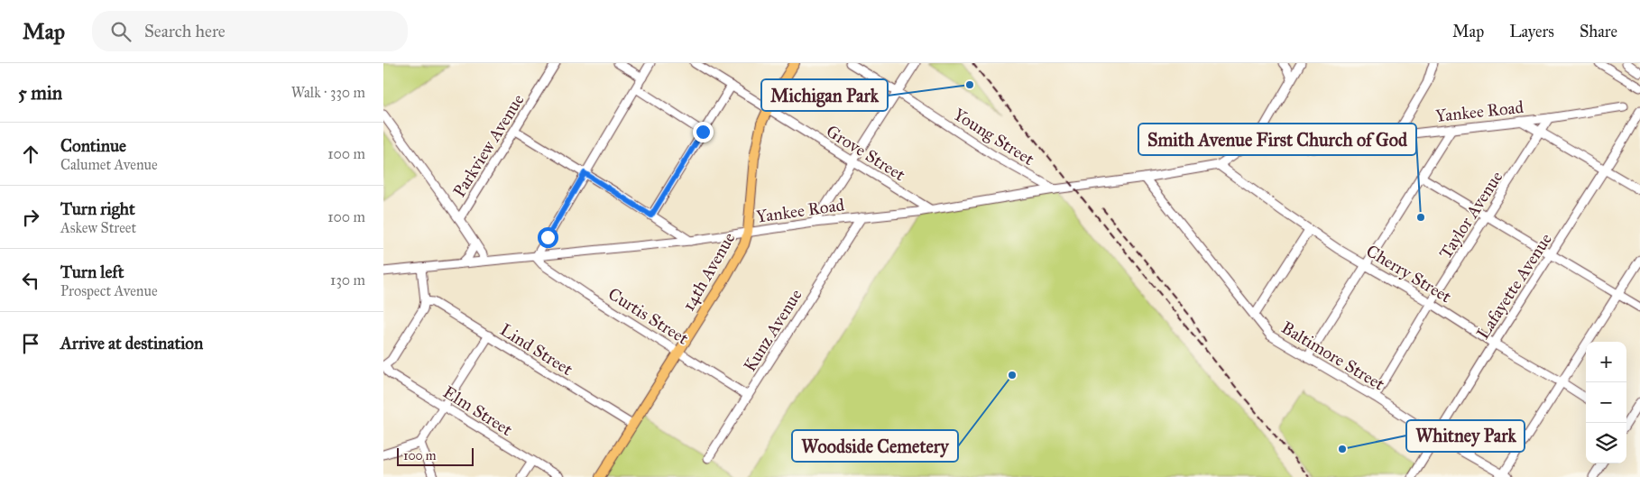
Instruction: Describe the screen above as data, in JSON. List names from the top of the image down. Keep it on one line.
{"streets":{"main road":["14th Avenue"],"street":["Yankee Road","Young Street","Parkview Avenue","Grove Street","Taylor Avenue","Cherry Street","Lafayette Avenue","Curtis Street","Kunz Avenue","Lind Street","Baltimore Street","Elm Street"]},"crossings":[["Yankee Road","Young Street"],["Yankee Road","Grove Street"],["Yankee Road","Taylor Avenue"],["Yankee Road","14th Avenue"],["Yankee Road","Cherry Street"],["Yankee Road","Curtis Street"],["Yankee Road","Kunz Avenue"],["Yankee Road","Baltimore Street"],["Grove Street","14th Avenue"],["Taylor Avenue","Cherry Street"],["Taylor Avenue","Baltimore Street"],["14th Avenue","Curtis Street"],["14th Avenue","Lind Street"],["Cherry Street","Lafayette Avenue"],["Lafayette Avenue","Baltimore Street"],["Curtis Street","Kunz Avenue"]],"places":["Michigan Park","Smith Avenue First Church of God","Woodside Cemetery","Whitney Park"],"scale_bar":"100 m","page":{"header":"Map","search":"Search here","nav":["Map","Layers","Share"],"heading":["5 min","Walk · 330 m"],"list":[["Continue","Calumet Avenue","100 m"],["Turn right","Askew Street","100 m"],["Turn left","Prospect Avenue","130 m"],"Arrive at destination"],"map_buttons":["+","−"],"scale":"100 m"}}
